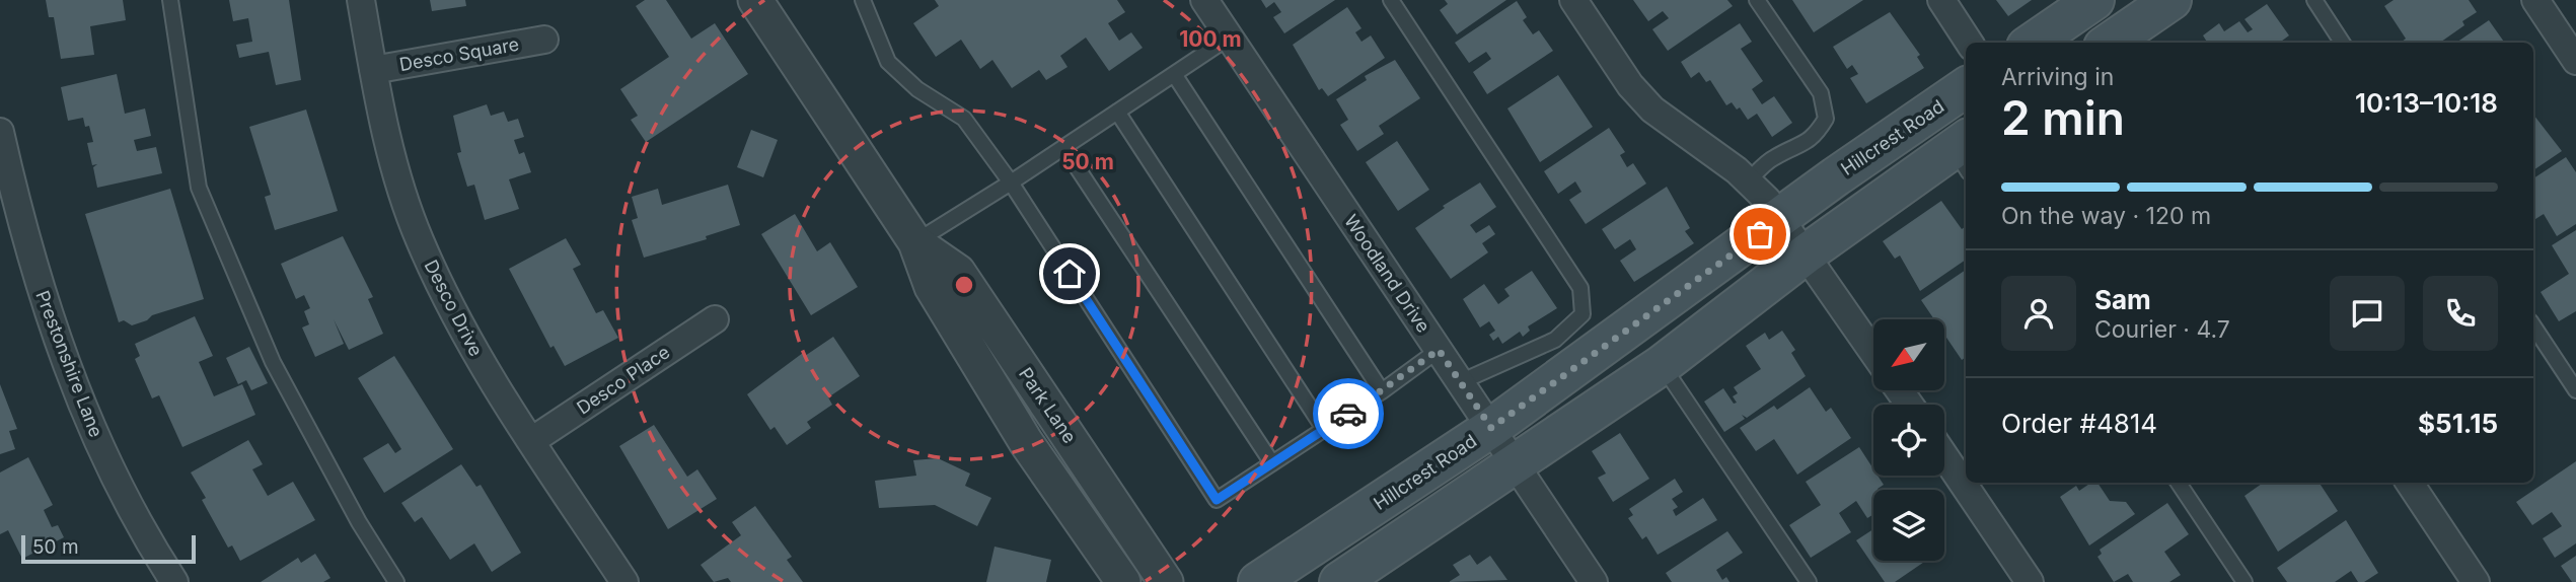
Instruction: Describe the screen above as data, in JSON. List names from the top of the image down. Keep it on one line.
{"streets":{"main road":["Hillcrest Road"],"street":["Desco Square","Woodland Drive","Desco Drive","Prestonshire Lane","Desco Place","Park Lane"]},"crossings":[["Desco Square","Desco Drive"],["Hillcrest Road","Woodland Drive"],["Desco Drive","Desco Place"]],"scale_bar":"50 m","north":"bottom left","page":{"heading":["2 min","Arriving in","10:13–10:18"],"panel":["Sam","Courier · 4.7","Order #4814","$51.15"],"bar":"On the way · 120 m","scale":"50 m"},"rings":["100 m","50 m"]}
